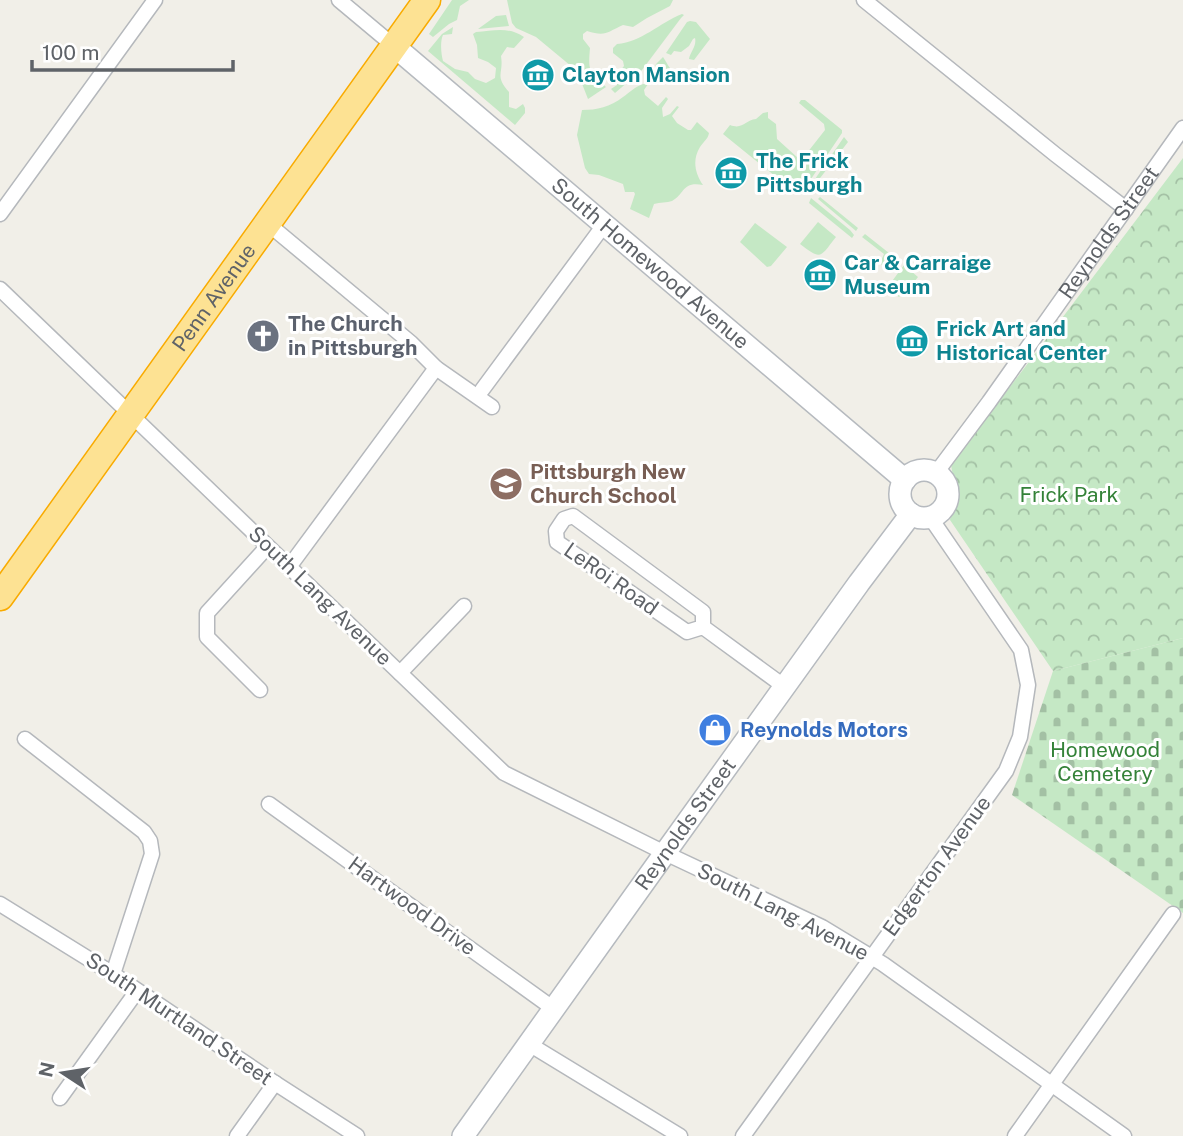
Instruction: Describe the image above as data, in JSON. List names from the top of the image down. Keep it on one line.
{"streets":{"highway":["Penn Avenue"],"street":["Reynolds Street","South Homewood Avenue","LeRoi Road","South Lang Avenue","Edgerton Avenue","Hartwood Drive","South Murtland Street"]},"crossings":[["Reynolds Street","South Homewood Avenue"],["Reynolds Street","LeRoi Road"],["Reynolds Street","South Lang Avenue"],["Reynolds Street","Edgerton Avenue"],["Reynolds Street","Hartwood Drive"],["South Homewood Avenue","Penn Avenue"],["South Homewood Avenue","Edgerton Avenue"],["Penn Avenue","South Lang Avenue"],["South Lang Avenue","Edgerton Avenue"]],"parks":["Frick Park","Homewood Cemetery"],"places":{"museum":["Clayton Mansion","The Frick Pittsburgh","Car & Carraige Museum","Frick Art and Historical Center"],"church":["The Church in Pittsburgh"],"school or university":["Pittsburgh New Church School"],"shop":["Reynolds Motors"]},"scale_bar":"100 m","north":"left"}
